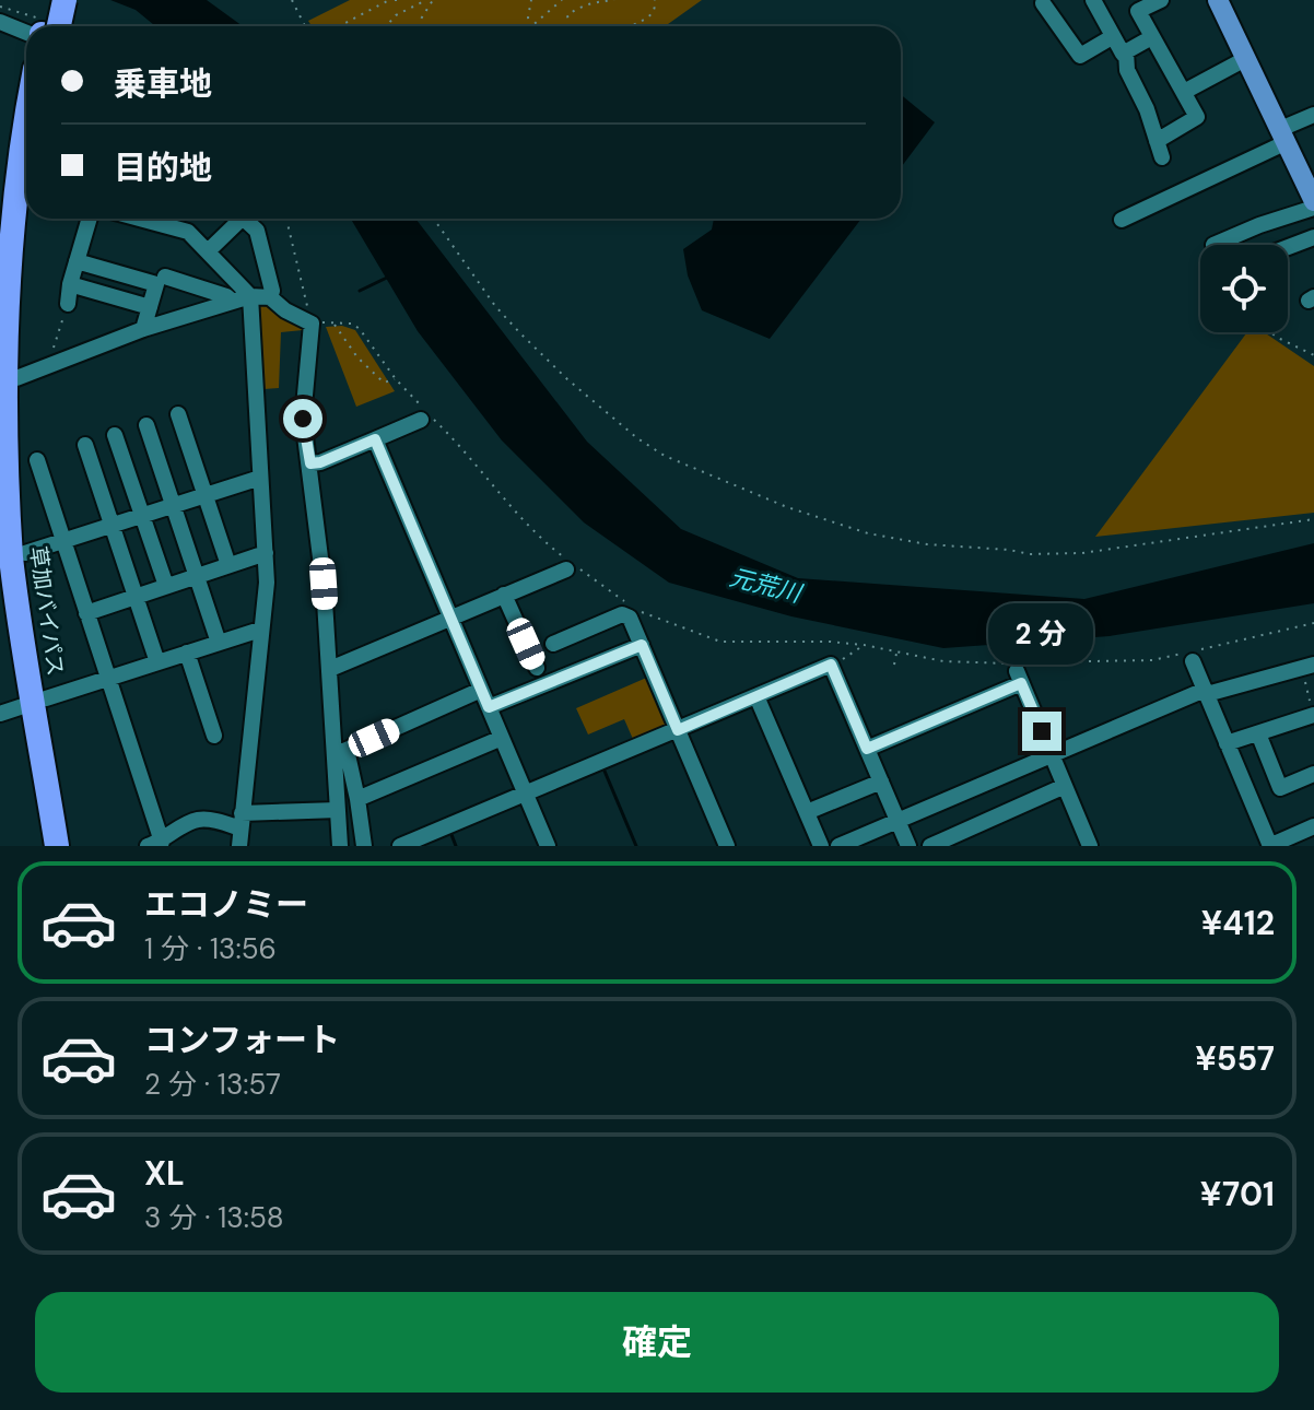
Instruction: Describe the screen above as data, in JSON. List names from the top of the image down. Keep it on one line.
{"streets":{"highway":["草加バイパス"]},"water":["元荒川"],"page":{"banner":["乗車地","目的地"],"bubble":"2 分","list":[{"name":"エコノミー","note":"1 分 · 13:56","value":"¥412"},{"name":"コンフォート","note":"2 分 · 13:57","value":"¥557"},{"name":"XL","note":"3 分 · 13:58","value":"¥701"}],"buttons":"確定"}}
